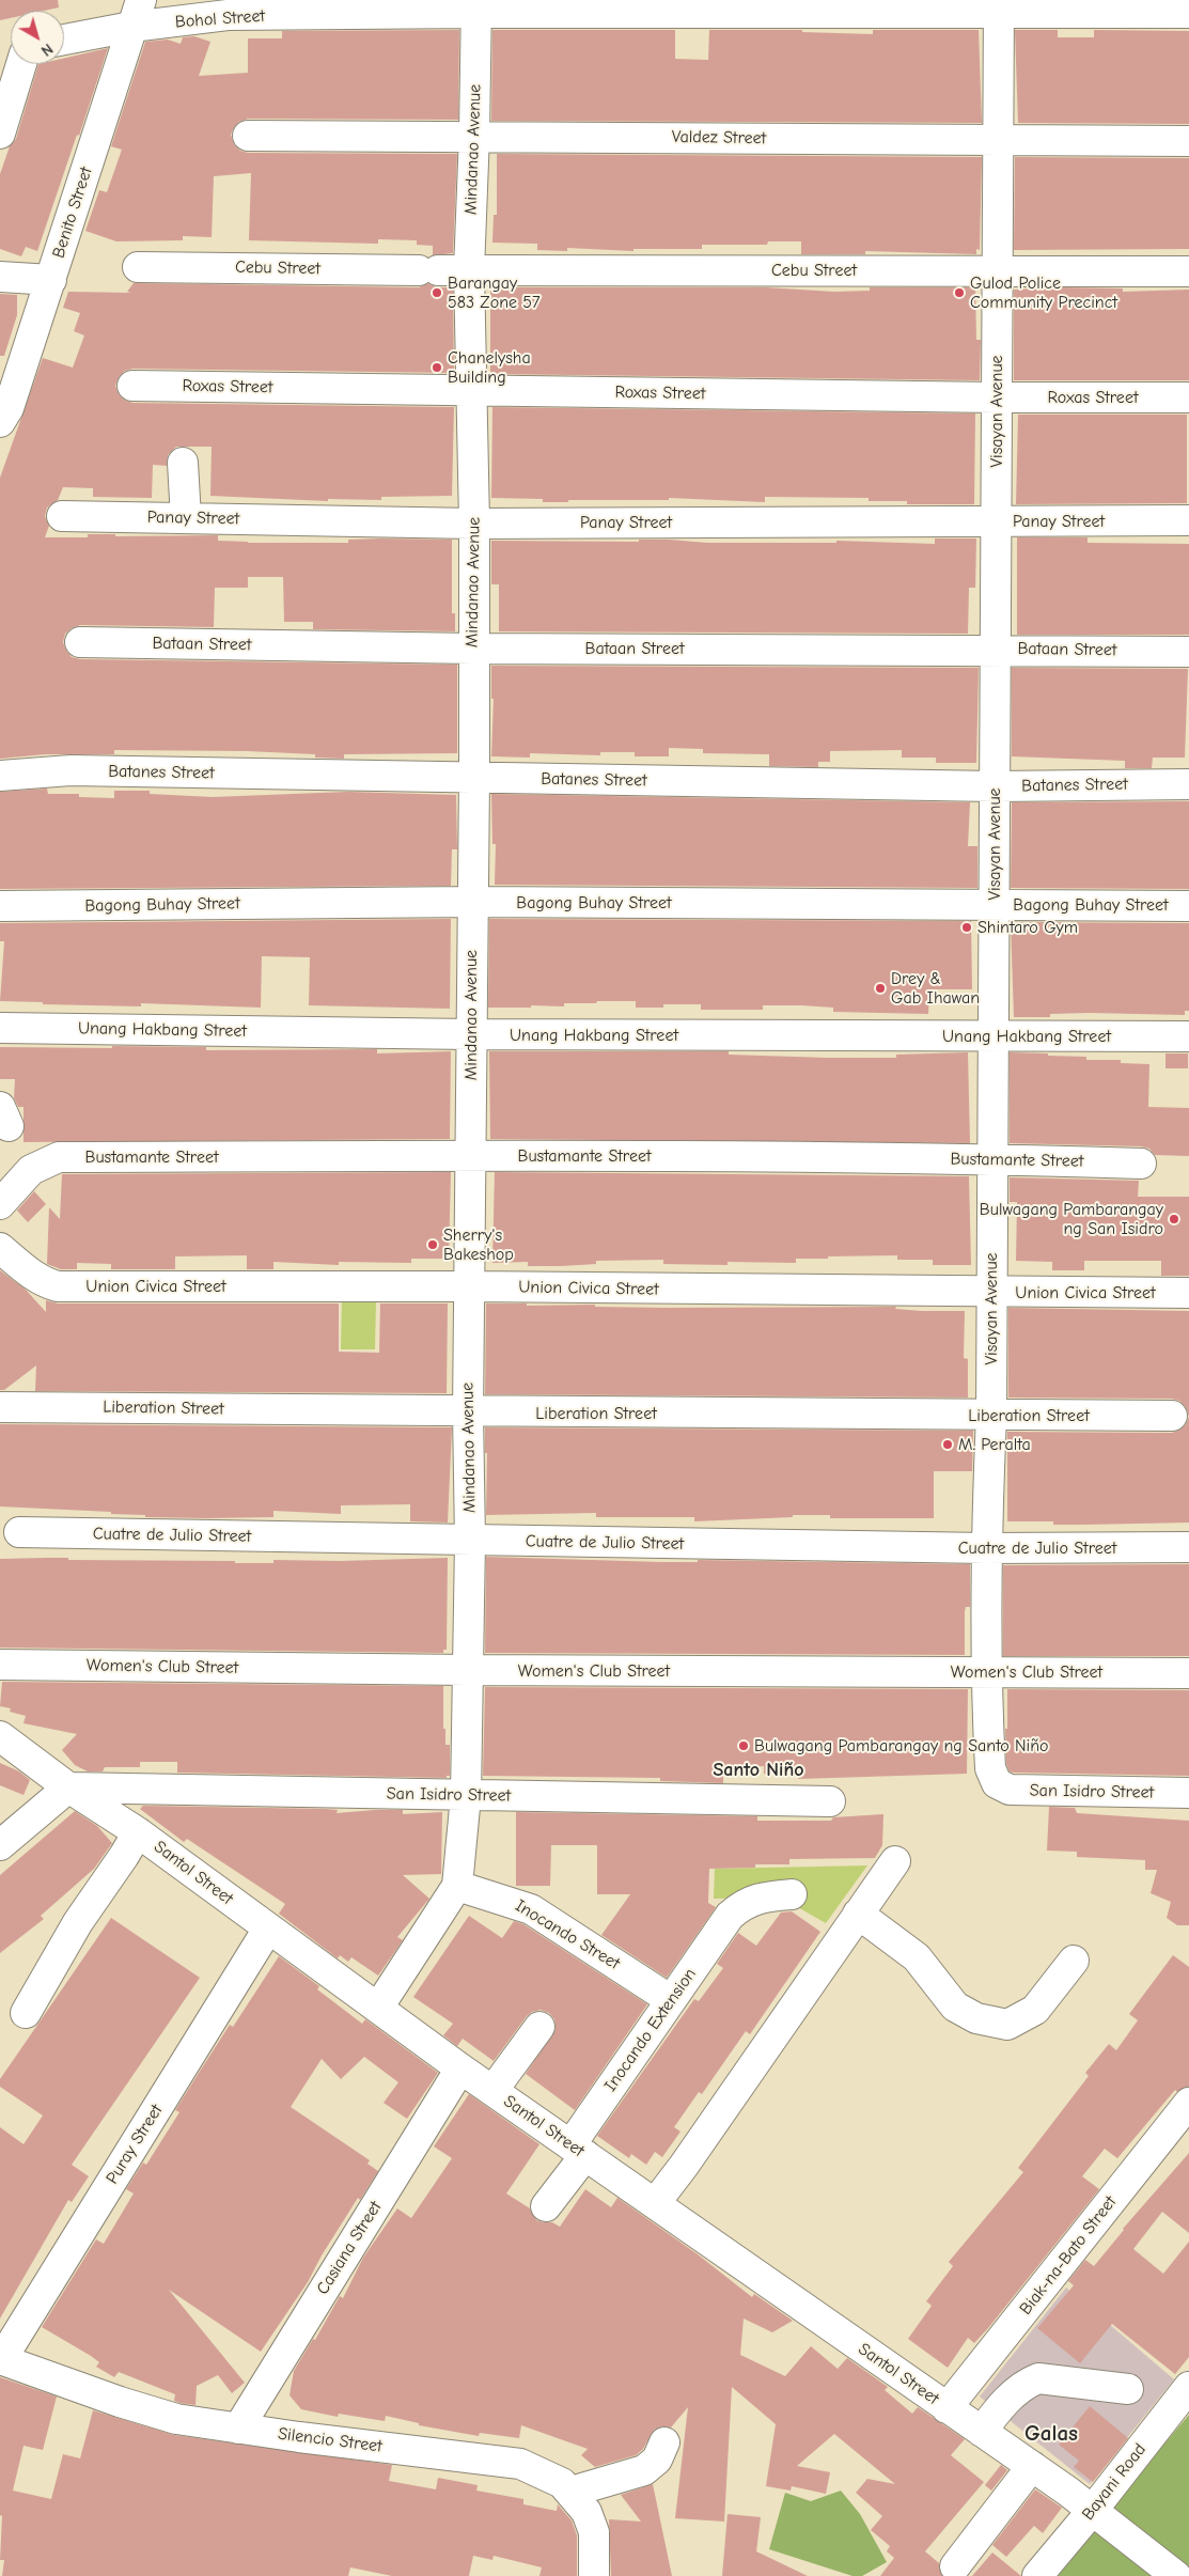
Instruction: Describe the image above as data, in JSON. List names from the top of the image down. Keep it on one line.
{"streets":{"street":["Bohol Street","Valdez Street","Mindanao Avenue","Benito Street","Cebu Street","Roxas Street","Visayan Avenue","Panay Street","Bataan Street","Batanes Street","Bagong Buhay Street","Unang Hakbang Street","Bustamante Street","Union Civica Street","Liberation Street","Cuatre de Julio Street","Women's Club Street","San Isidro Street","Santol Street","Inocando Street","Inocando Extension","Puray Street","Casiana Street","Biak-na-Bato Street","Silencio Street","Bayani Road"]},"crossings":[["Bohol Street","Mindanao Avenue"],["Bohol Street","Benito Street"],["Bohol Street","Visayan Avenue"],["Valdez Street","Mindanao Avenue"],["Valdez Street","Visayan Avenue"],["Mindanao Avenue","Cebu Street"],["Mindanao Avenue","Roxas Street"],["Mindanao Avenue","Panay Street"],["Mindanao Avenue","Bataan Street"],["Mindanao Avenue","Batanes Street"],["Mindanao Avenue","Bagong Buhay Street"],["Mindanao Avenue","Unang Hakbang Street"],["Mindanao Avenue","Bustamante Street"],["Mindanao Avenue","Union Civica Street"],["Mindanao Avenue","Liberation Street"],["Mindanao Avenue","Cuatre de Julio Street"],["Mindanao Avenue","Women's Club Street"],["Mindanao Avenue","San Isidro Street"],["Mindanao Avenue","Santol Street"],["Mindanao Avenue","Inocando Street"],["Cebu Street","Visayan Avenue"],["Roxas Street","Visayan Avenue"],["Visayan Avenue","Panay Street"],["Visayan Avenue","Bataan Street"],["Visayan Avenue","Batanes Street"],["Visayan Avenue","Bagong Buhay Street"],["Visayan Avenue","Unang Hakbang Street"],["Visayan Avenue","Bustamante Street"],["Visayan Avenue","Union Civica Street"],["Visayan Avenue","Liberation Street"],["Visayan Avenue","Cuatre de Julio Street"],["Visayan Avenue","Women's Club Street"],["Visayan Avenue","San Isidro Street"],["San Isidro Street","Santol Street"],["Santol Street","Inocando Extension"],["Santol Street","Puray Street"],["Santol Street","Casiana Street"],["Santol Street","Biak-na-Bato Street"],["Santol Street","Bayani Road"],["Inocando Street","Inocando Extension"],["Puray Street","Silencio Street"],["Casiana Street","Silencio Street"]],"districts":["Santo Niño","Galas"],"places":["Barangay 583 Zone 57","Gulod Police Community Precinct","Chanelysha Building","Shintaro Gym","Drey & Gab Ihawan","Bulwagang Pambarangay ng San Isidro","Sherry's Bakeshop","M. Peralta","Bulwagang Pambarangay ng Santo Niño"],"north":"bottom right"}
